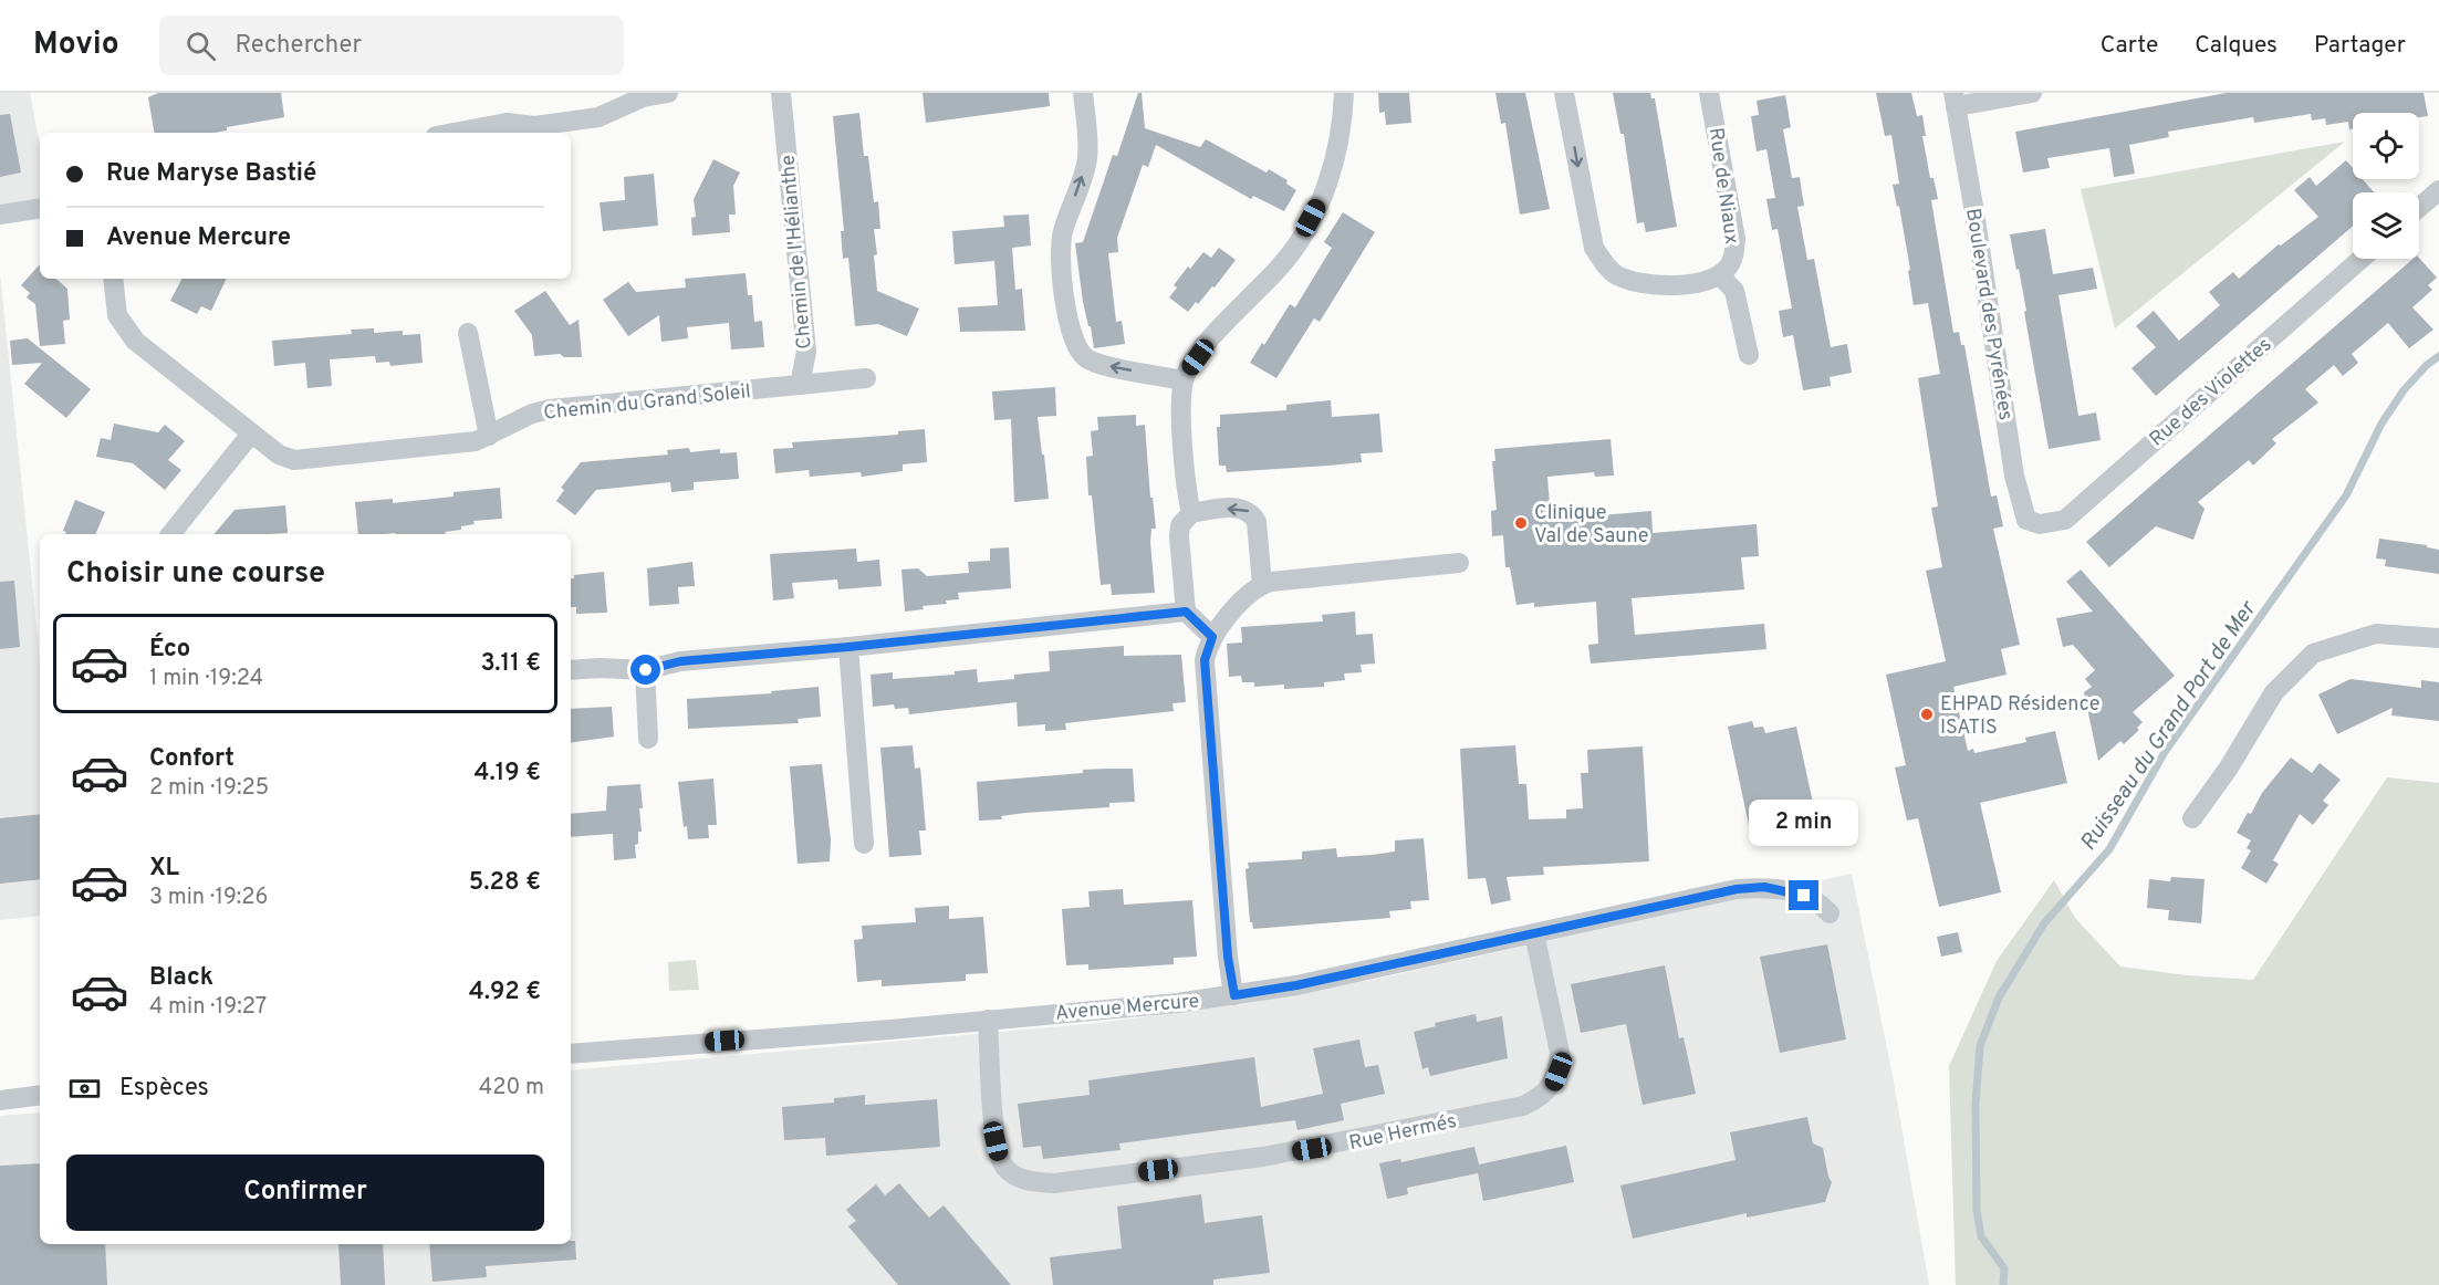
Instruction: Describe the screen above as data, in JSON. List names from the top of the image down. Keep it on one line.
{"streets":{"street":["Rue de Niaux","Chemin de l'Hélianthe","Boulevard des Pyrénées","Rue des Violettes","Chemin du Grand Soleil","Avenue Mercure","Rue Hermés"]},"crossings":[["Chemin de l'Hélianthe","Chemin du Grand Soleil"],["Boulevard des Pyrénées","Rue des Violettes"],["Avenue Mercure","Rue Hermés"]],"water":["Ruisseau du Grand Port de Mer"],"places":["Clinique Val de Saune","EHPAD Résidence ISATIS"],"page":{"header":"Movio","search":"Rechercher","nav":["Carte","Calques","Partager"],"banner":["Rue Maryse Bastié","Avenue Mercure"],"heading":"Choisir une course","list":[{"name":"Éco","note":"1 min · 19:24","value":"3.11 €"},{"name":"Confort","note":"2 min · 19:25","value":"4.19 €"},{"name":"XL","note":"3 min · 19:26","value":"5.28 €"},{"name":"Black","note":"4 min · 19:27","value":"4.92 €"}],"bubble":"2 min","pay":["Espèces","420 m"],"buttons":"Confirmer"}}
